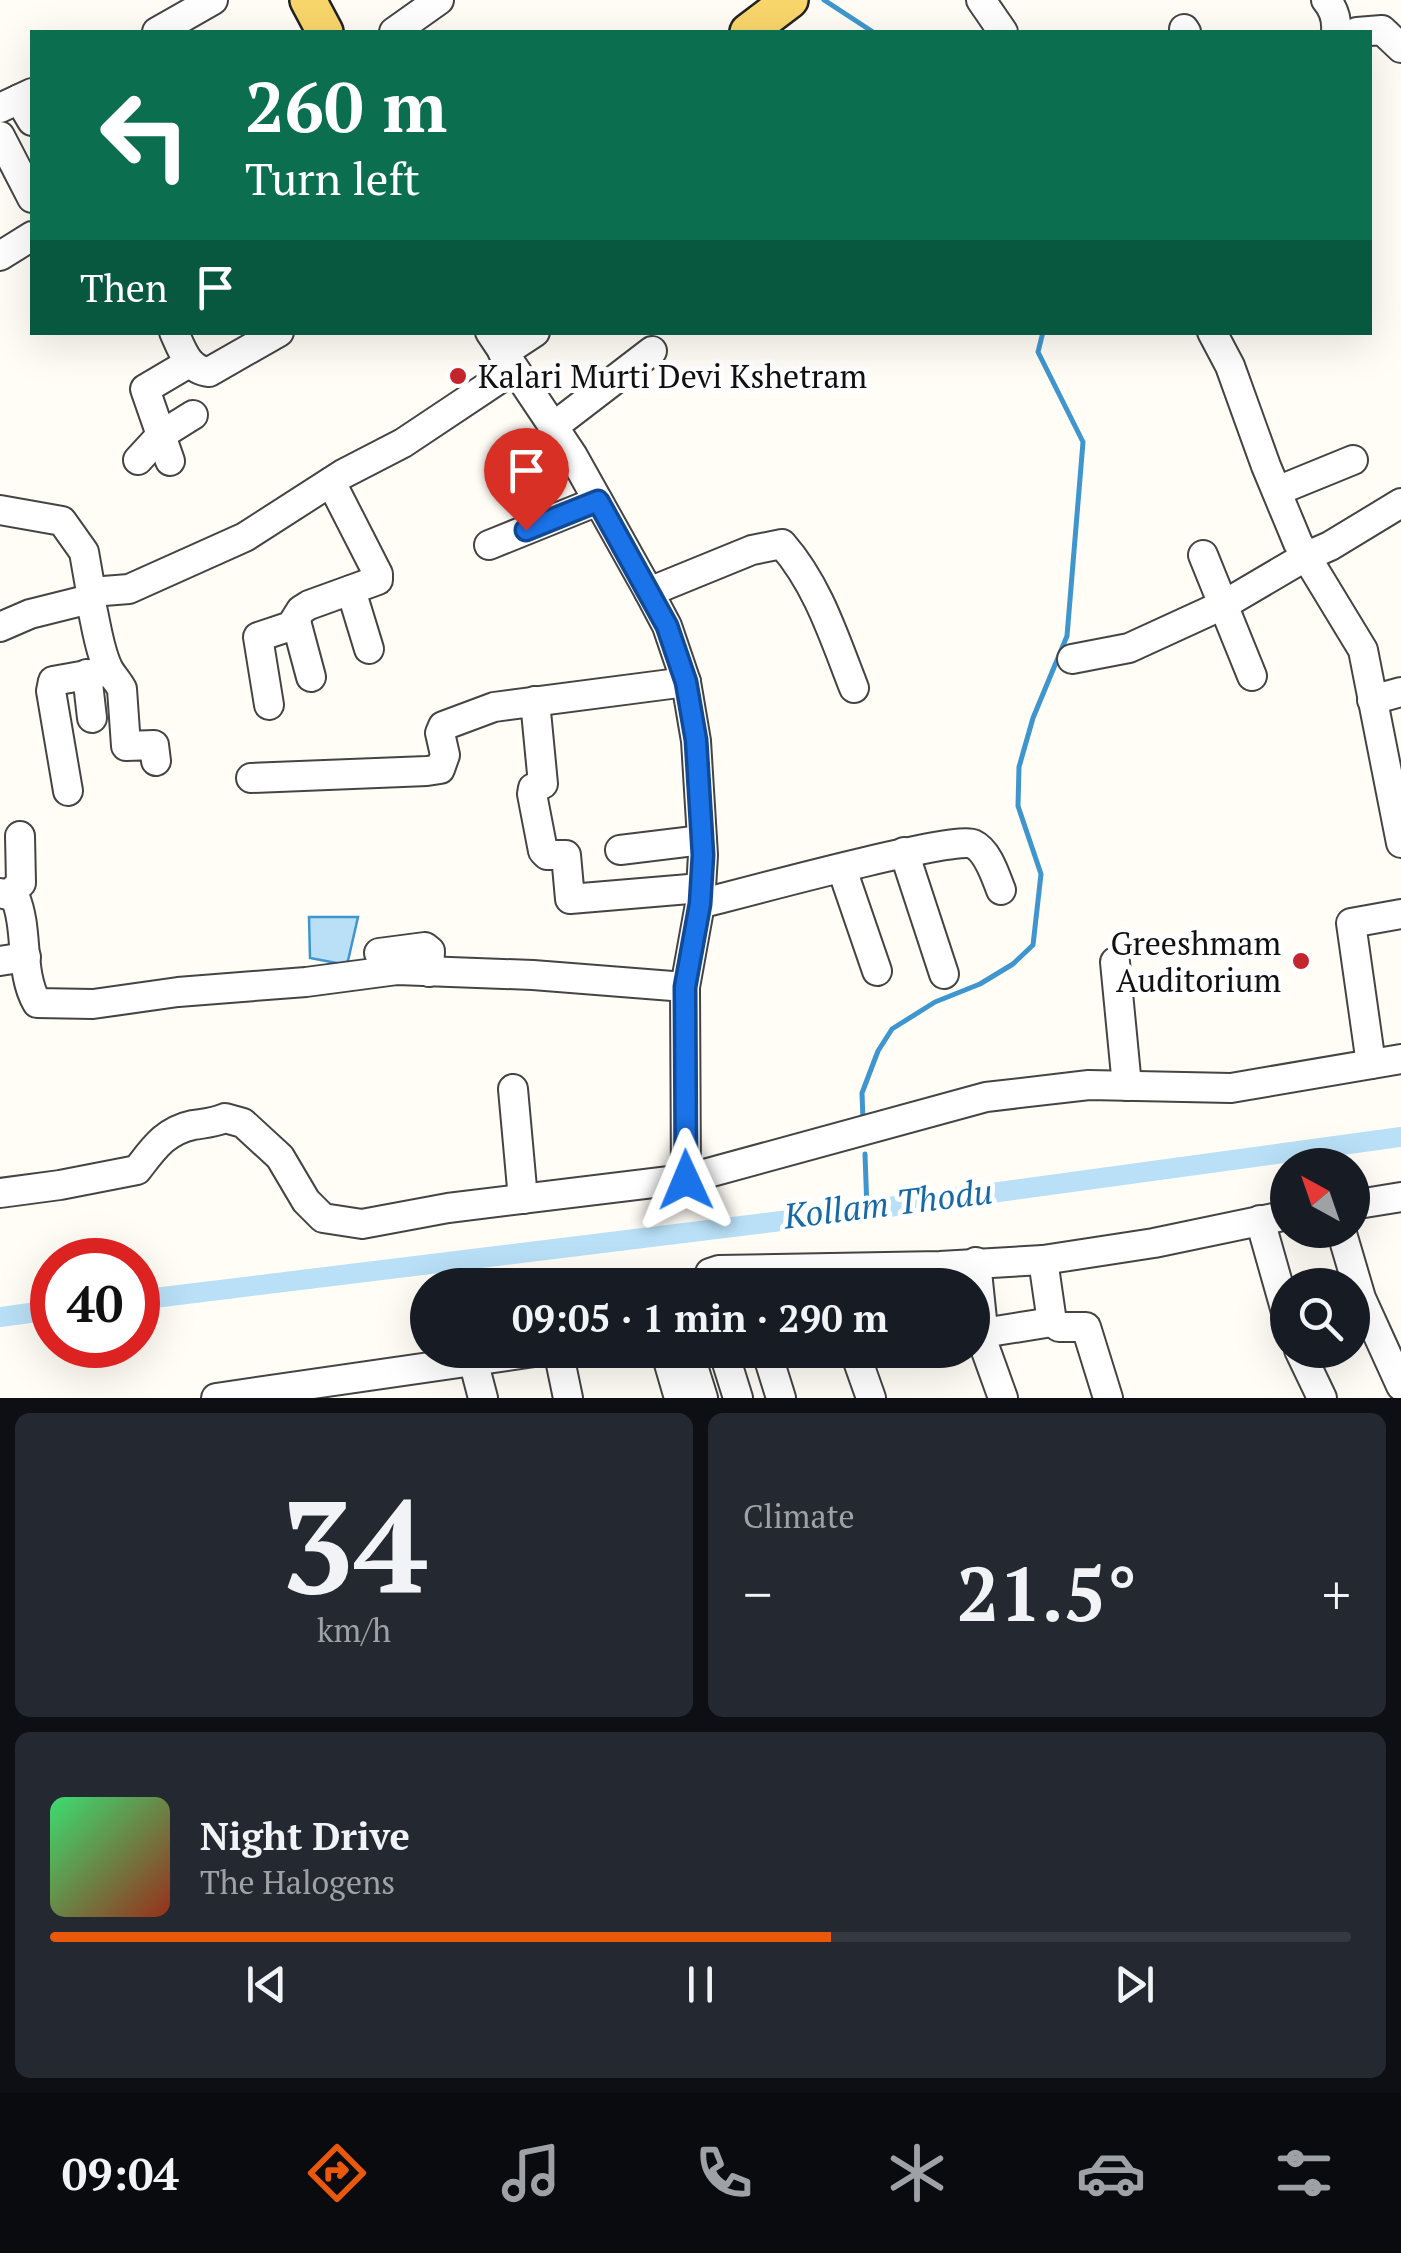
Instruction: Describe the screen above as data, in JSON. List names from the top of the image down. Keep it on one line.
{"water":["Kollam Thodu"],"places":["Kalari Murti Devi Kshetram","Greeshmam Auditorium"],"north":"top left","page":{"turn":["260 m","Turn left"],"then":"Then","limit":"40","trip":"09:05 · 1 min · 290 m","tile":[["34","km/h"],"Climate"],"heat":["−","21.5°","+"],"song":["Night Drive","The Halogens"],"tabs":"09:04"}}
